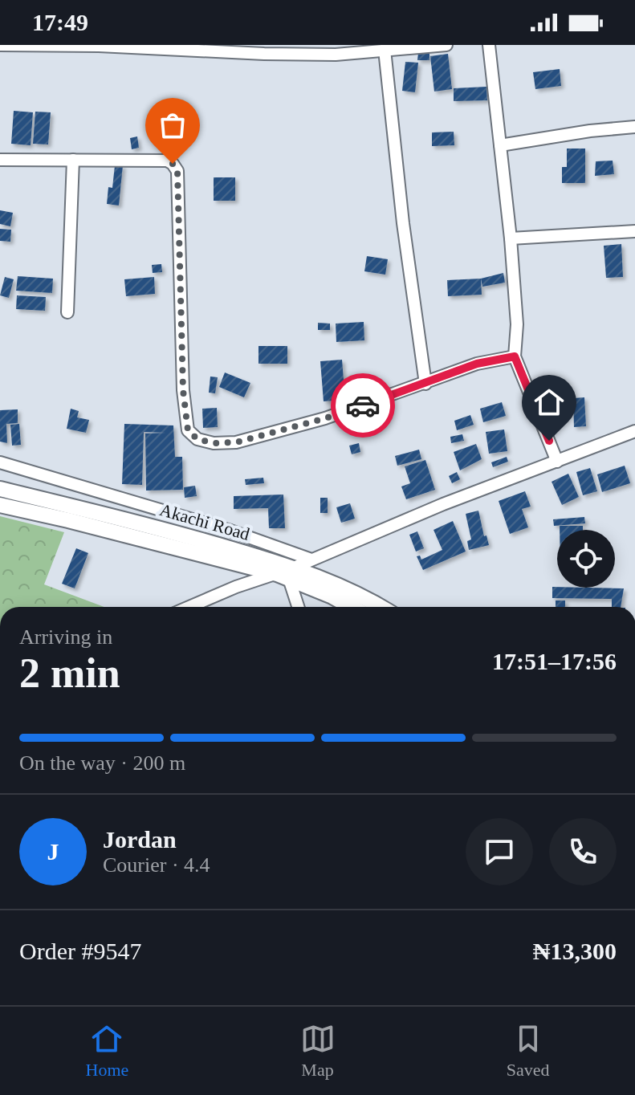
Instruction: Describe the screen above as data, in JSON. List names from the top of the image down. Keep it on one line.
{"streets":{"main road":["Akachi Road"]},"page":{"status":"17:49","heading":["2 min","Arriving in","17:51–17:56"],"panel":["Jordan","Courier · 4.4","Order #9547","₦13,300"],"bar":"On the way · 200 m","round":"J","tabs":["Home","Map","Saved"]}}
